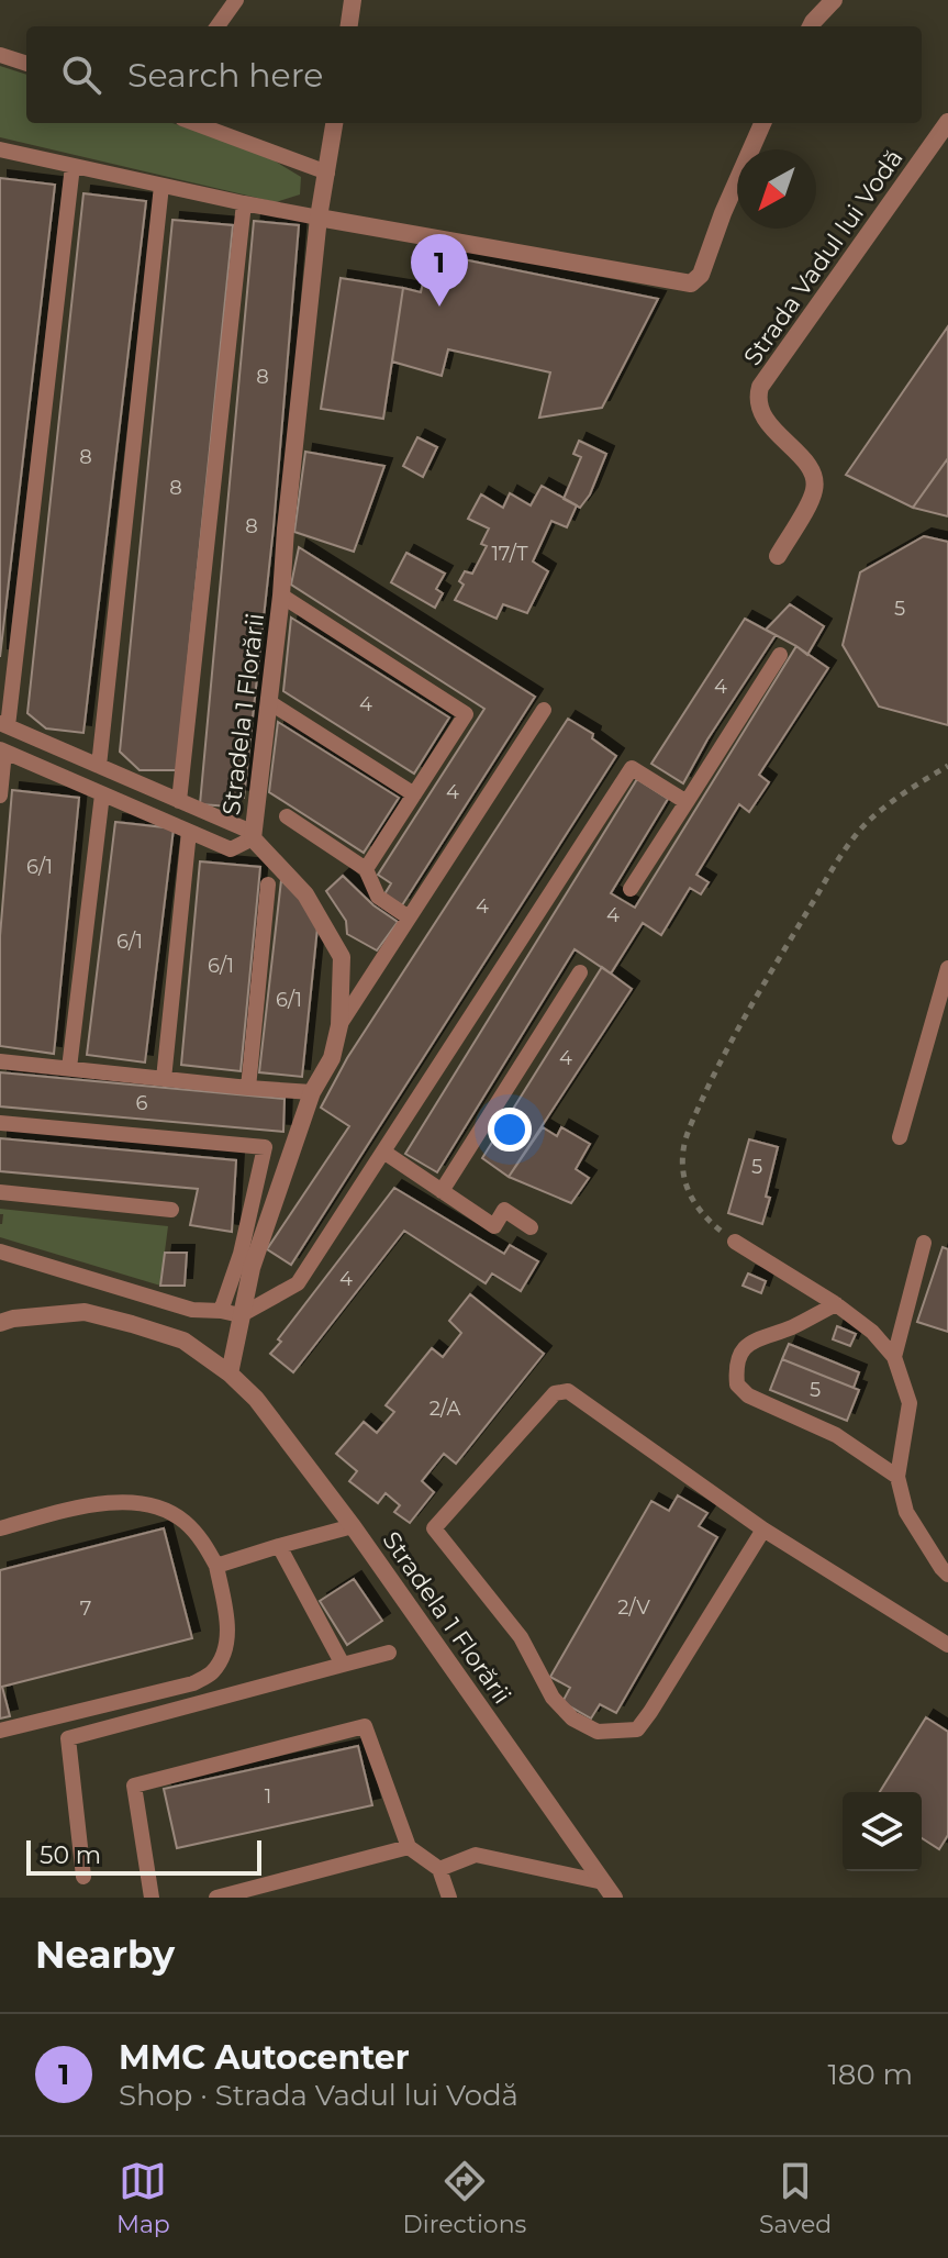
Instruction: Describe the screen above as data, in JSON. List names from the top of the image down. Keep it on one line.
{"streets":{"street":["Strada Vadul lui Vodă","Stradela 1 Florării"]},"house_numbers":["8","8","8","8","17/T","5","4","4","4","6/1","4","4","6/1","6/1","6/1","4","6","5","4","5","2/A","2/V","7","1"],"scale_bar":"50 m","north":"bottom left","page":{"search":"Search here","pins":"1","scale":"50 m","heading":"Nearby","list":[{"mark":"1","name":"MMC Autocenter","note":"Shop · Strada Vadul lui Vodă","value":"180 m"}],"nav":["Map","Directions","Saved"]}}
